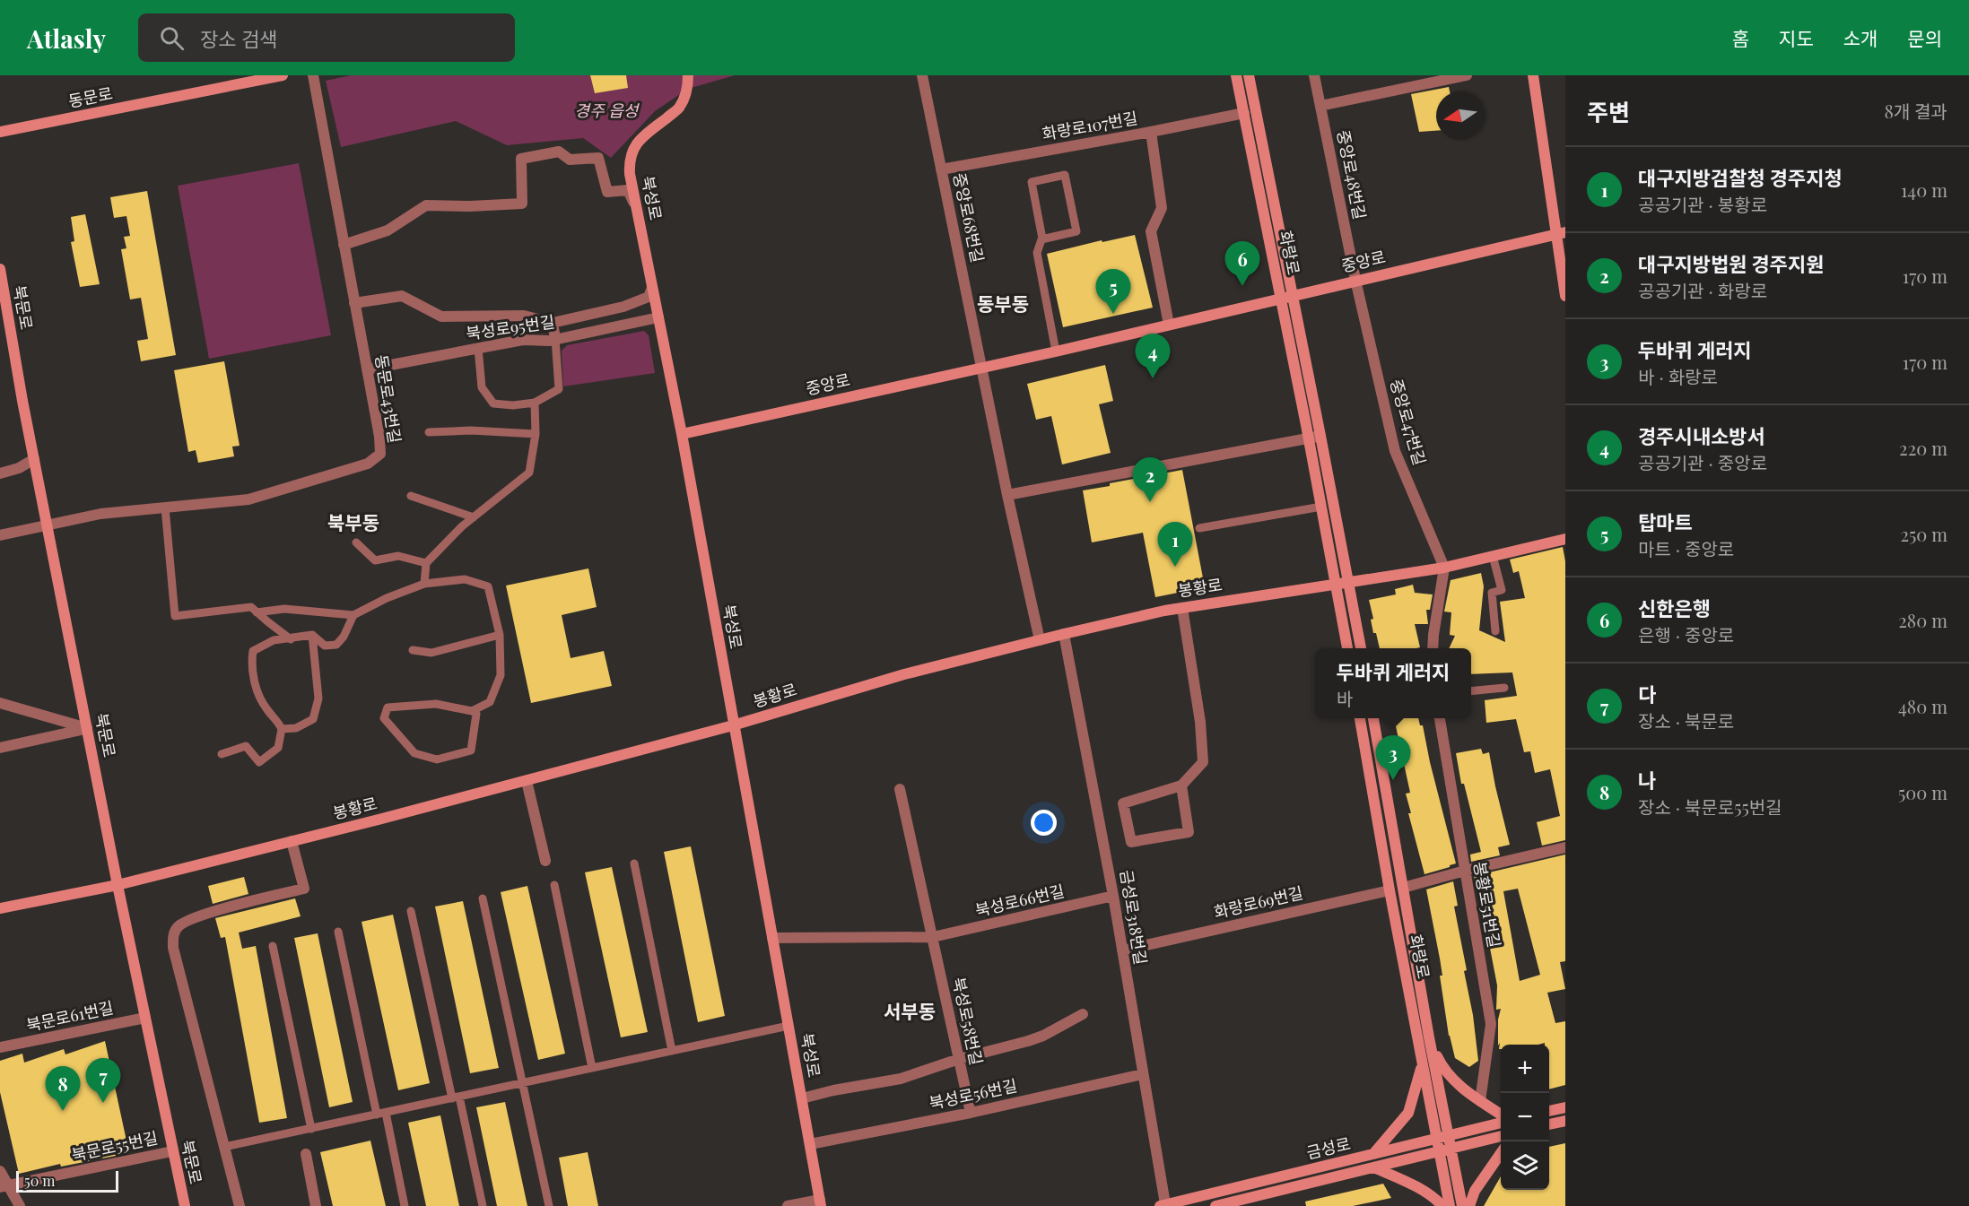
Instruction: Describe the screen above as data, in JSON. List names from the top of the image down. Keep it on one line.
{"streets":{"street":["동문로","화랑로107번길","중앙로48번길","북성로","중앙로68번길","화랑로","중앙로","북문로","북성로95번길","동문로43번길","중앙로47번길","봉황로","북성로66번길","화랑로69번길","봉황로51번길","금성로318번길","북문로61번길","북성로58번길","북성로56번길","북문로55번길","금성로"]},"crossings":[["화랑로107번길","중앙로68번길"],["화랑로107번길","화랑로"],["중앙로48번길","중앙로"],["중앙로48번길","중앙로47번길"],["북성로","중앙로"],["북성로","북성로95번길"],["북성로","봉황로"],["북성로","북성로66번길"],["북성로","북성로56번길"],["중앙로68번길","중앙로"],["화랑로","중앙로"],["화랑로","봉황로"],["화랑로","화랑로69번길"],["화랑로","금성로"],["중앙로","중앙로47번길"],["북문로","동문로43번길"],["북문로","봉황로"],["북문로","북문로61번길"],["북문로","북문로55번길"],["북성로95번길","동문로43번길"],["중앙로47번길","봉황로"],["봉황로","금성로318번길"],["북성로66번길","금성로318번길"],["북성로66번길","북성로58번길"],["화랑로69번길","금성로318번길"],["금성로318번길","북성로56번길"],["금성로318번길","금성로"],["북성로58번길","북성로56번길"]],"districts":["동부동","북부동","서부동"],"parks":["경주 읍성"],"scale_bar":"50 m","north":"left","page":{"header":"Atlasly","search":"장소 검색","nav":["홈","지도","소개","문의"],"heading":["주변","8개 결과"],"list":[{"mark":"1","name":"대구지방검찰청 경주지청","note":"공공기관 · 봉황로","value":"140 m"},{"mark":"2","name":"대구지방법원 경주지원","note":"공공기관 · 화랑로","value":"170 m"},{"mark":"3","name":"두바퀴 게러지","note":"바 · 화랑로","value":"170 m"},{"mark":"4","name":"경주시내소방서","note":"공공기관 · 중앙로","value":"220 m"},{"mark":"5","name":"탑마트","note":"마트 · 중앙로","value":"250 m"},{"mark":"6","name":"신한은행","note":"은행 · 중앙로","value":"280 m"},{"mark":"7","name":"다","note":"장소 · 북문로","value":"480 m"},{"mark":"8","name":"나","note":"장소 · 북문로55번길","value":"500 m"}],"pins":["6","5","4","2","1","3","7","8"],"popup":["두바퀴 게러지","바"],"map_buttons":["+","−"],"scale":"50 m"}}
